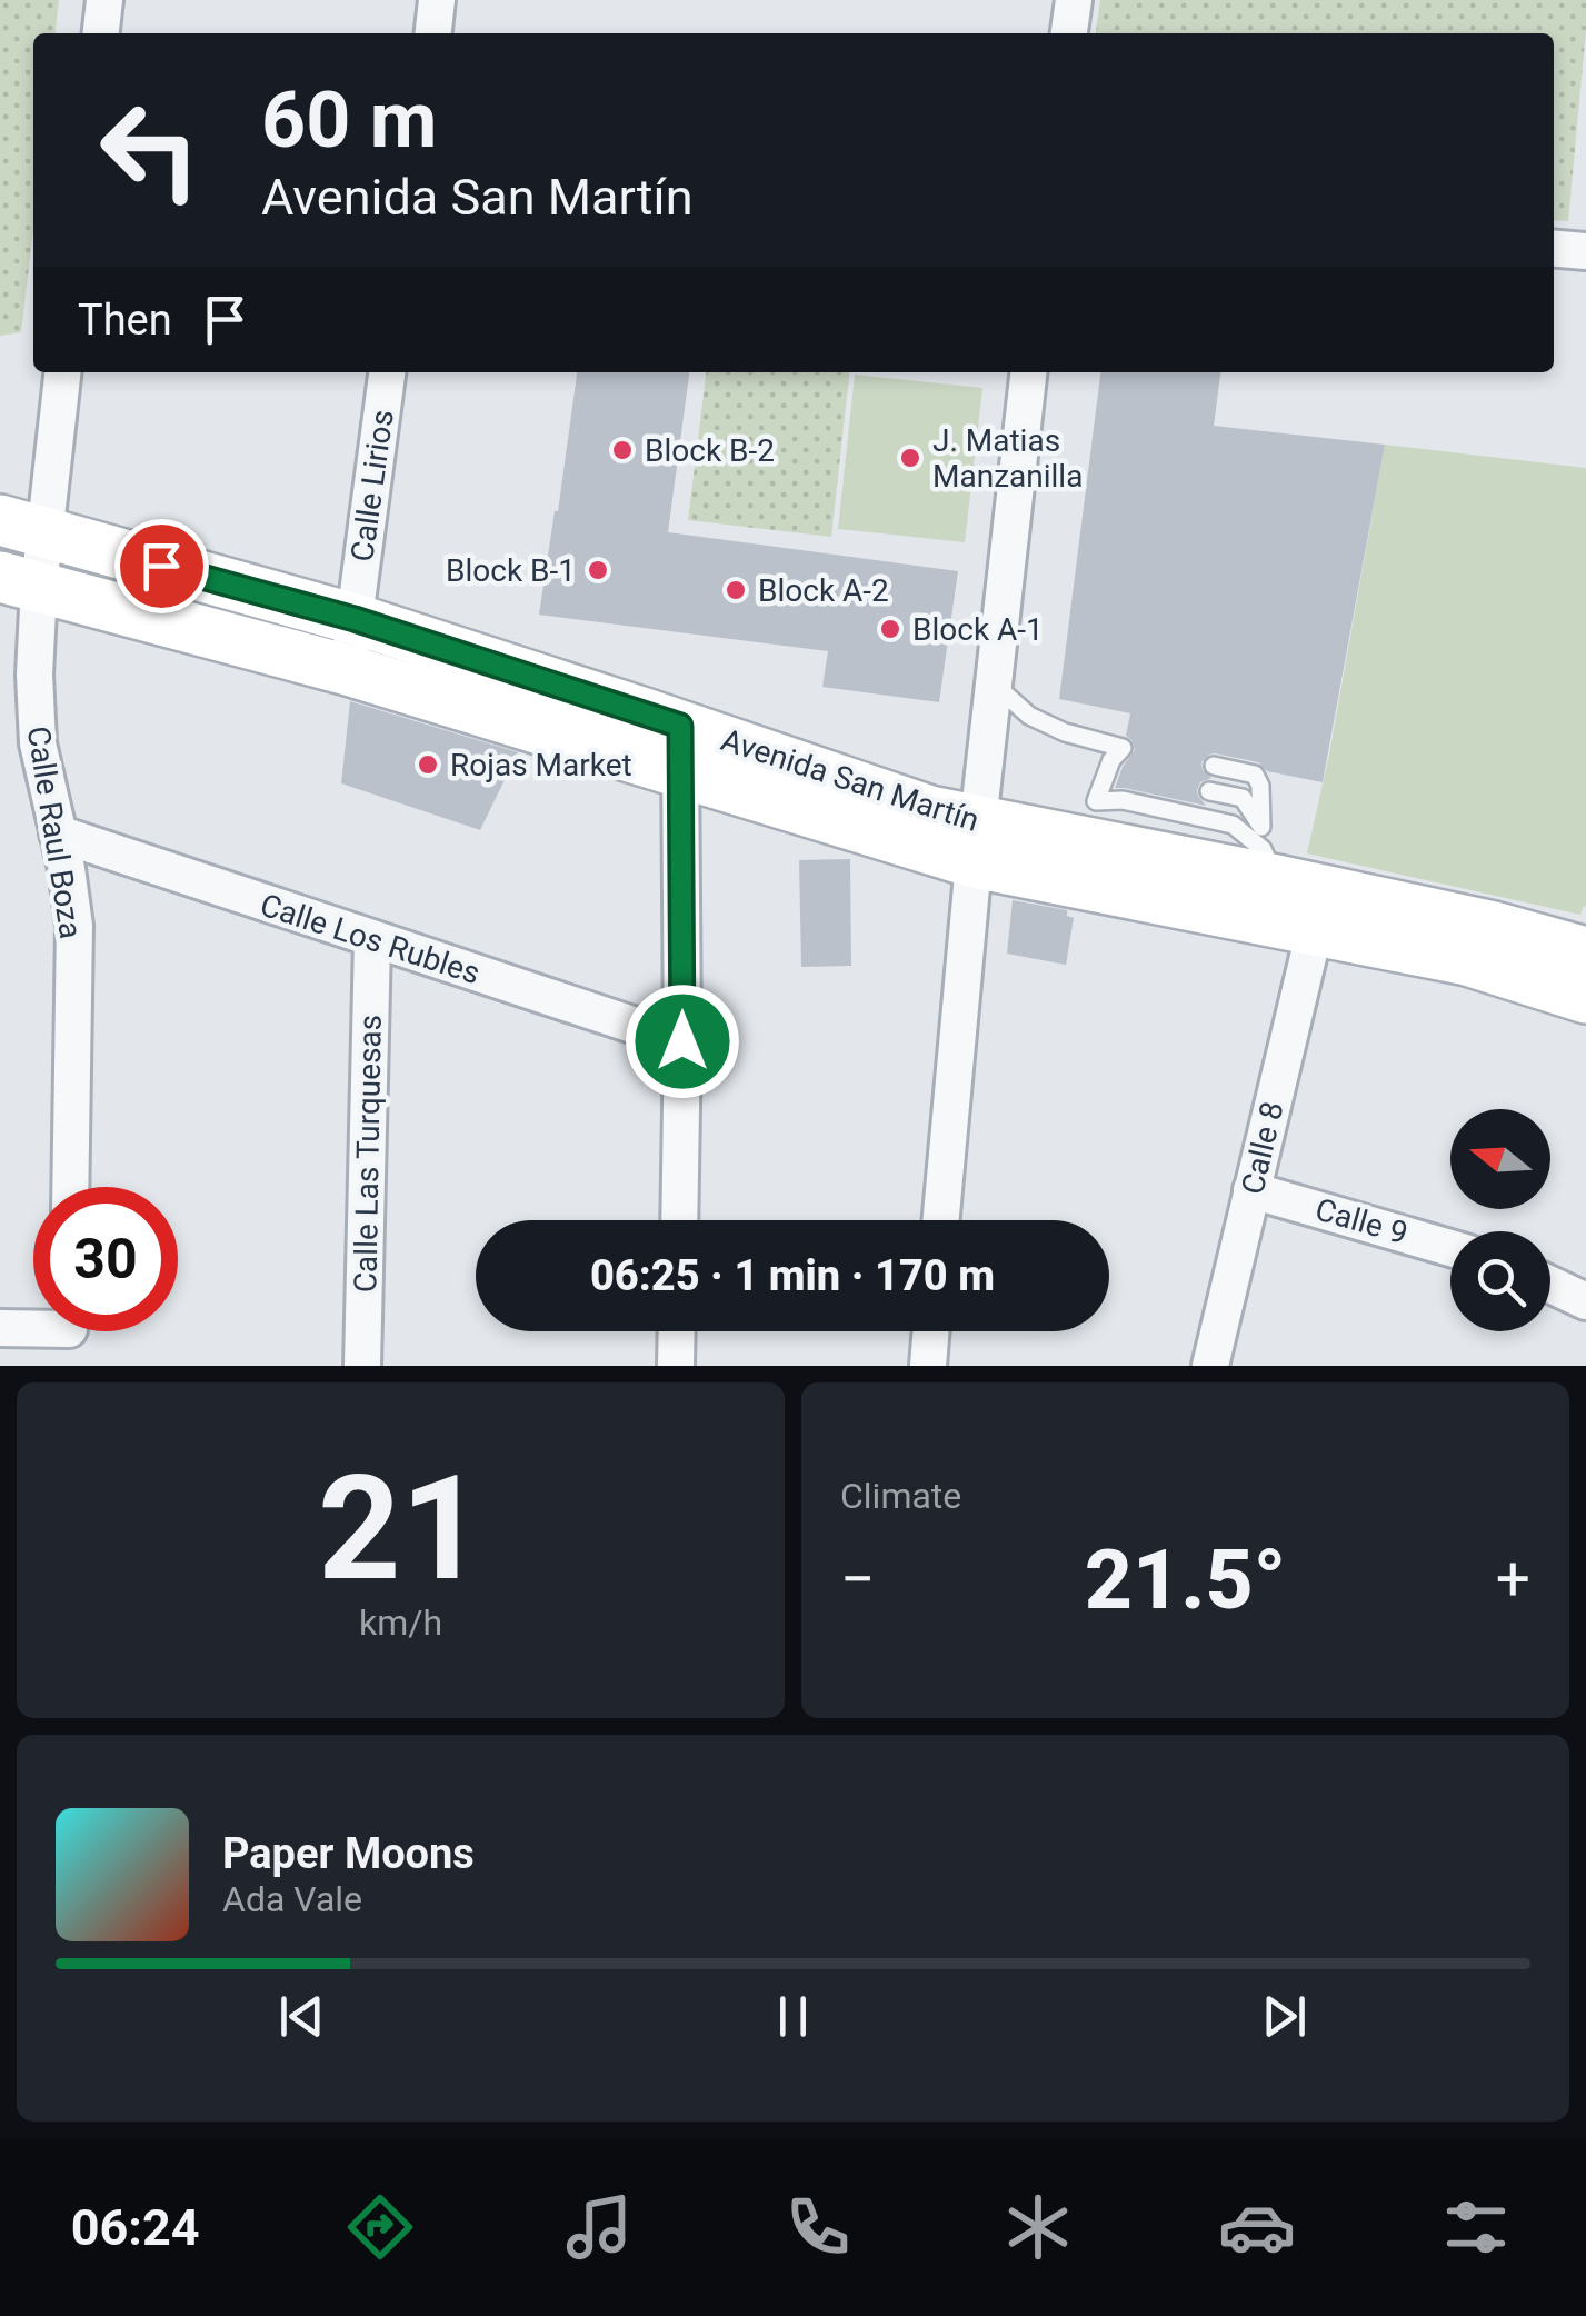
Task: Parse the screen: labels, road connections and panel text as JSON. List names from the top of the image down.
{
  "streets": {
    "main road": ["Avenida San Martín"],
    "street": [
      "Calle Lirios",
      "Calle Raul Boza",
      "Calle Los Rubles",
      "Calle 8",
      "Calle Las Turquesas",
      "Calle 9"
    ]
  },
  "crossings": [
    ["Calle Lirios", "Avenida San Martín"],
    ["Avenida San Martín", "Calle Raul Boza"],
    ["Avenida San Martín", "Calle 8"],
    ["Calle Raul Boza", "Calle Los Rubles"],
    ["Calle Los Rubles", "Calle Las Turquesas"],
    ["Calle 8", "Calle 9"]
  ],
  "places": [
    "Block B-2",
    "J. Matias Manzanilla",
    "Block B-1",
    "Block A-2",
    "Block A-1",
    "Rojas Market"
  ],
  "north": "left",
  "page": {
    "turn": ["60 m", "Avenida San Martín"],
    "then": "Then",
    "limit": "30",
    "trip": "06:25 · 1 min · 170 m",
    "tile": [
      ["21", "km/h"],
      "Climate"
    ],
    "heat": ["−", "21.5°", "+"],
    "song": ["Paper Moons", "Ada Vale"],
    "tabs": "06:24"
  }
}
